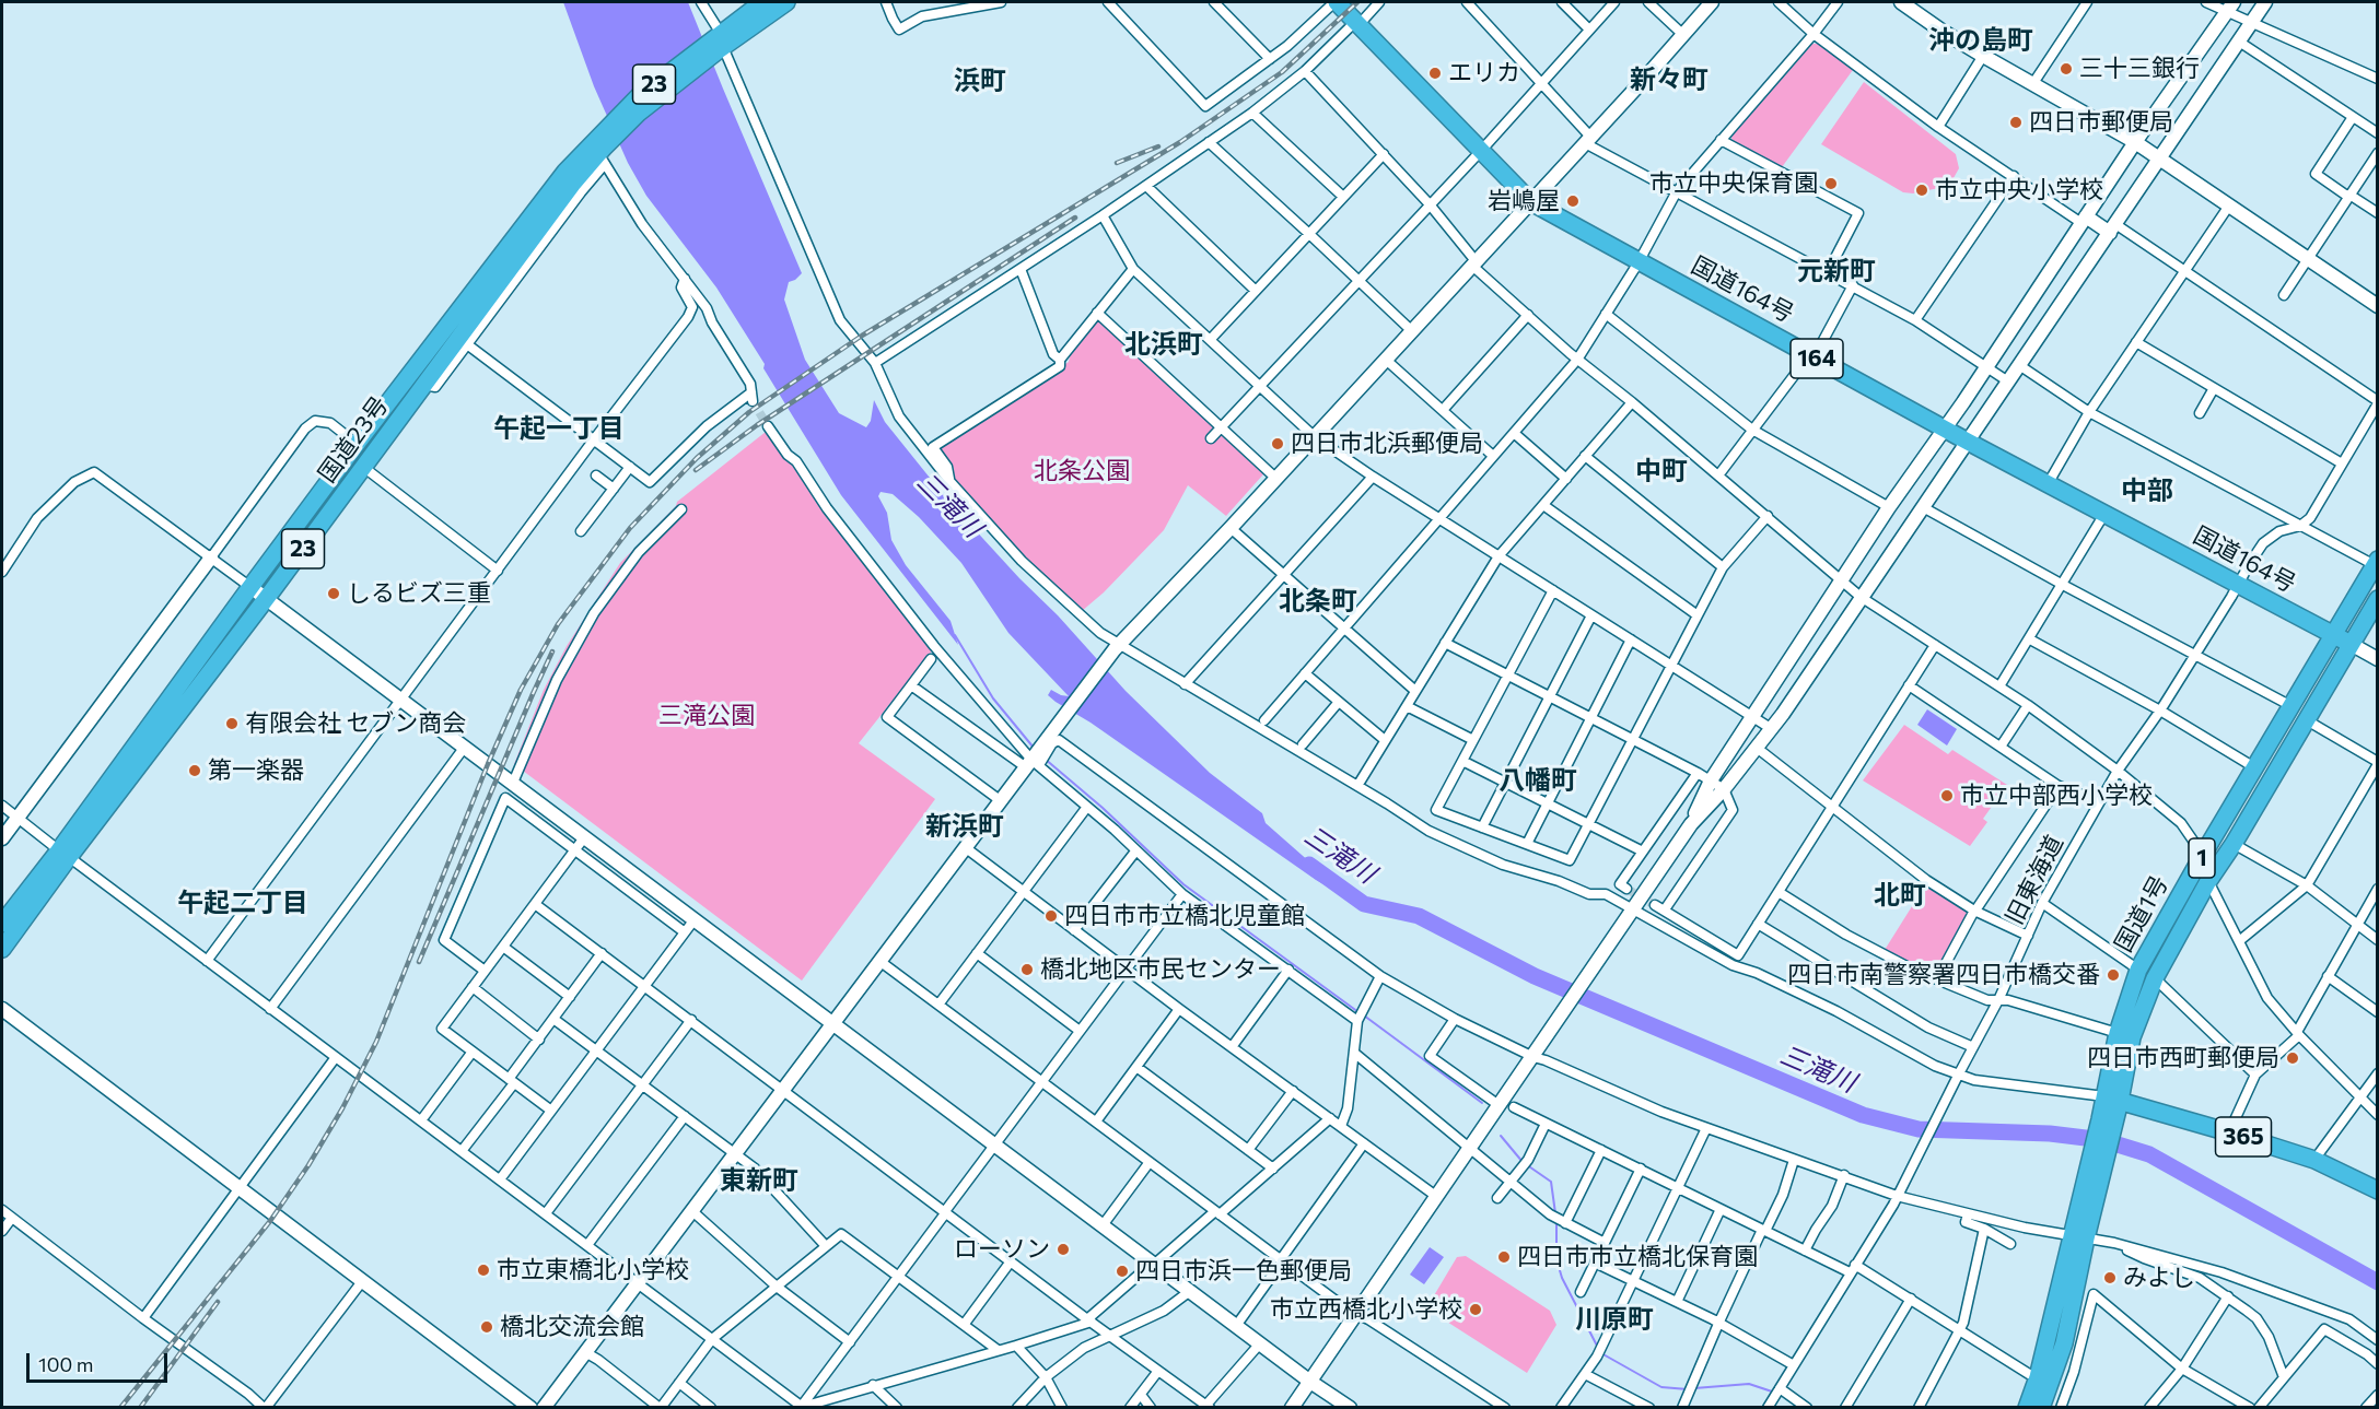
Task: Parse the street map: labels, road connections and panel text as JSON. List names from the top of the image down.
{
  "streets": {
    "highway": [
      "23",
      "国道164号",
      "164",
      "国道23号",
      "1",
      "国道1号",
      "365"
    ],
    "street": ["旧東海道"]
  },
  "crossings": [
    ["国道164号", "旧東海道"],
    ["国道164号", "国道1号"],
    ["国道1号", "365"]
  ],
  "districts": [
    "沖の島町",
    "新々町",
    "浜町",
    "元新町",
    "北浜町",
    "午起一丁目",
    "中町",
    "中部",
    "北条町",
    "八幡町",
    "新浜町",
    "北町",
    "午起二丁目",
    "東新町",
    "川原町"
  ],
  "water": ["三滝川"],
  "parks": ["北条公園", "三滝公園"],
  "places": [
    "三十三銀行",
    "エリカ",
    "四日市郵便局",
    "市立中央保育園",
    "市立中央小学校",
    "岩嶋屋",
    "四日市北浜郵便局",
    "しるビズ三重",
    "有限会社 セブン商会",
    "第一楽器",
    "市立中部西小学校",
    "四日市市立橋北児童館",
    "橋北地区市民センター",
    "四日市南警察署四日市橋交番",
    "四日市西町郵便局",
    "ローソン",
    "四日市市立橋北保育園",
    "市立東橋北小学校",
    "四日市浜一色郵便局",
    "みよし",
    "市立西橋北小学校",
    "橋北交流会館"
  ],
  "scale_bar": "100 m"
}
